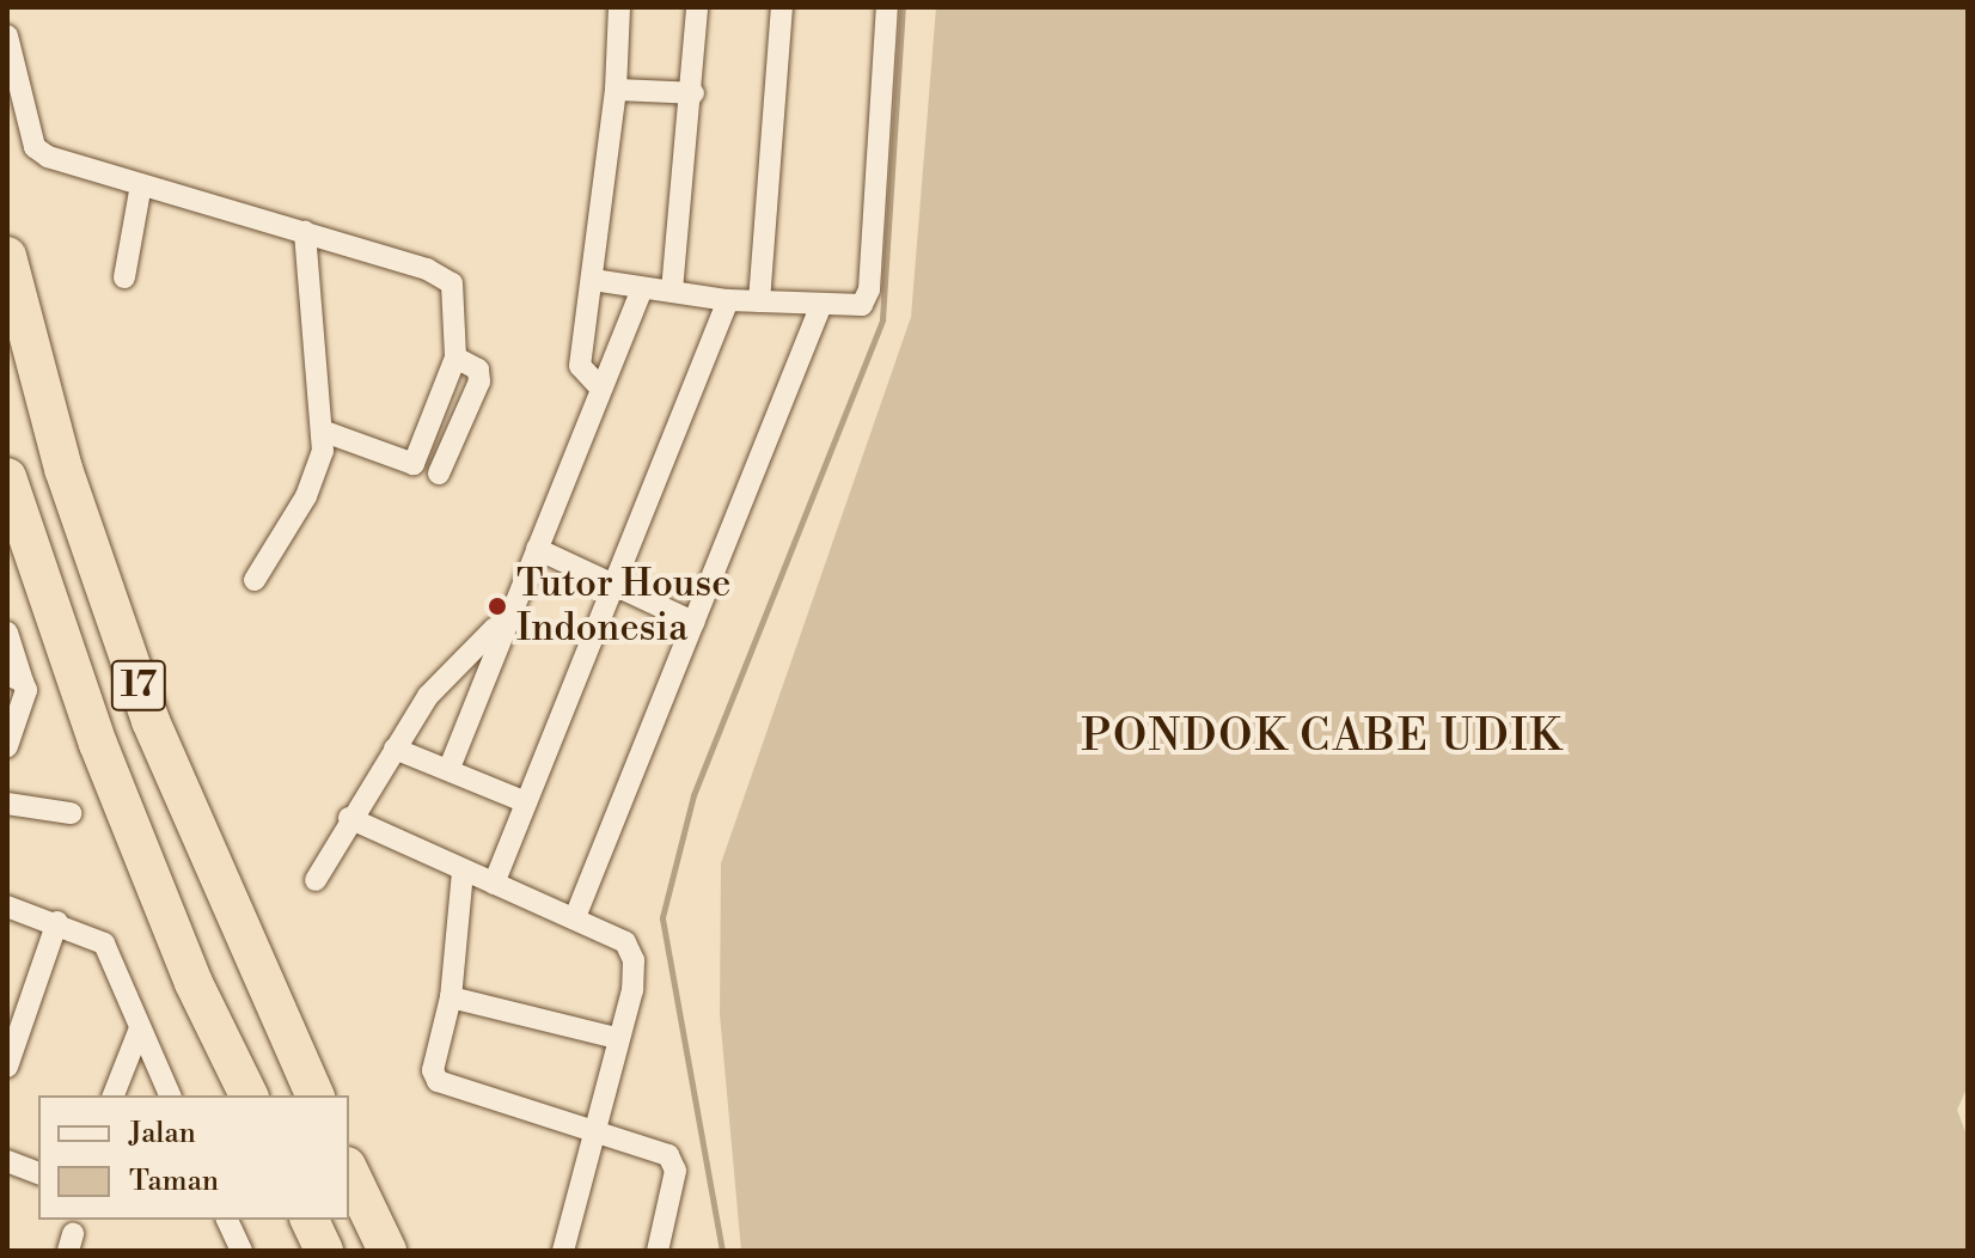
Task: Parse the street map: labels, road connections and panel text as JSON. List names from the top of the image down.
{
  "streets": {
    "highway": ["17"]
  },
  "districts": ["PONDOK CABE UDIK"],
  "places": ["Tutor House Indonesia"],
  "legend": ["Jalan", "Taman"]
}
